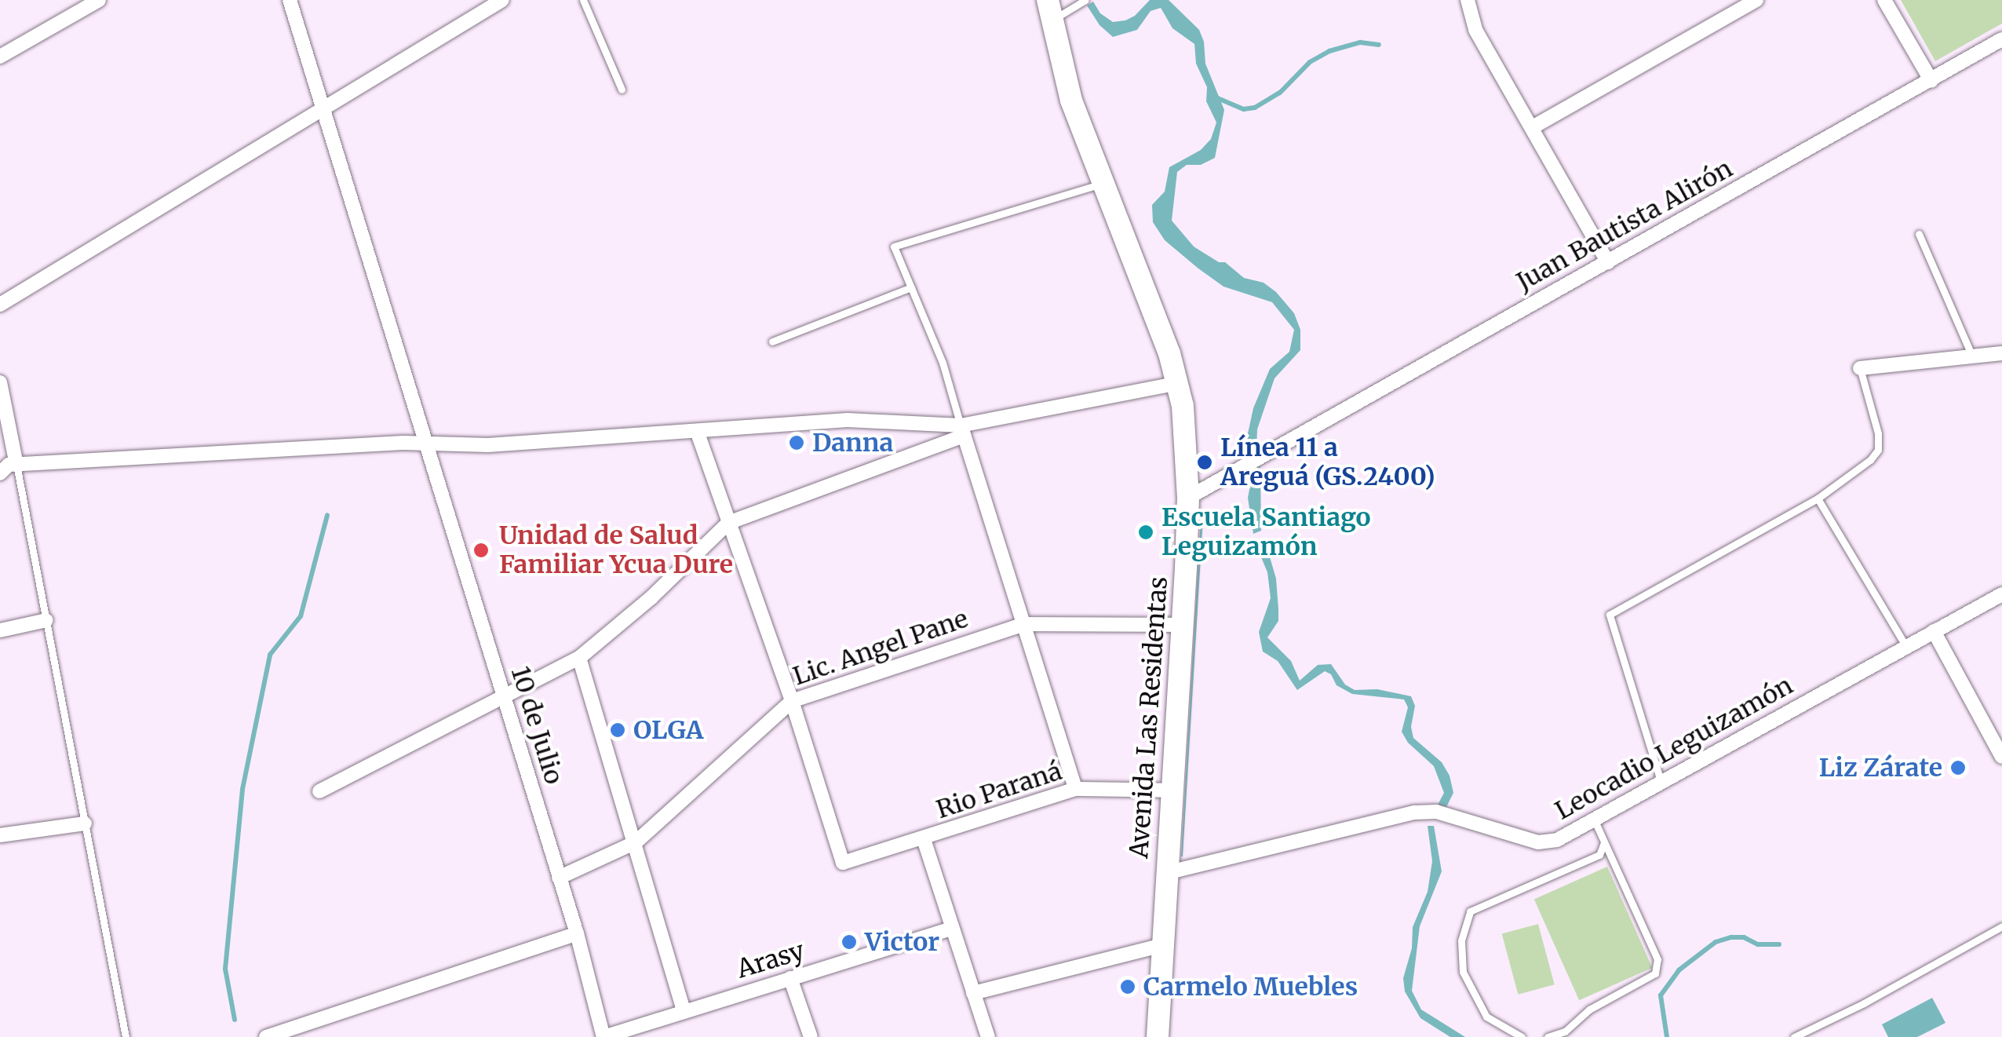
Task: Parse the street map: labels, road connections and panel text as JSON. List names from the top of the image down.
{
  "streets": {
    "main road": ["Avenida Las Residentas"],
    "street": [
      "Juan Bautista Alirón",
      "Lic. Angel Pane",
      "10 de Julio",
      "Leocadio Leguizamón",
      "Rio Paraná",
      "Arasy"
    ]
  },
  "crossings": [
    ["Juan Bautista Alirón", "Avenida Las Residentas"],
    ["Lic. Angel Pane", "Avenida Las Residentas"],
    ["Lic. Angel Pane", "10 de Julio"],
    ["Lic. Angel Pane", "Rio Paraná"],
    ["Avenida Las Residentas", "Leocadio Leguizamón"],
    ["Avenida Las Residentas", "Rio Paraná"],
    ["10 de Julio", "Arasy"]
  ],
  "places": [
    "Danna",
    "Línea 11 a Areguá (GS.2400)",
    "Escuela Santiago Leguizamón",
    "Unidad de Salud Familiar Ycua Dure",
    "OLGA",
    "Liz Zárate",
    "Victor",
    "Carmelo Muebles"
  ]
}
